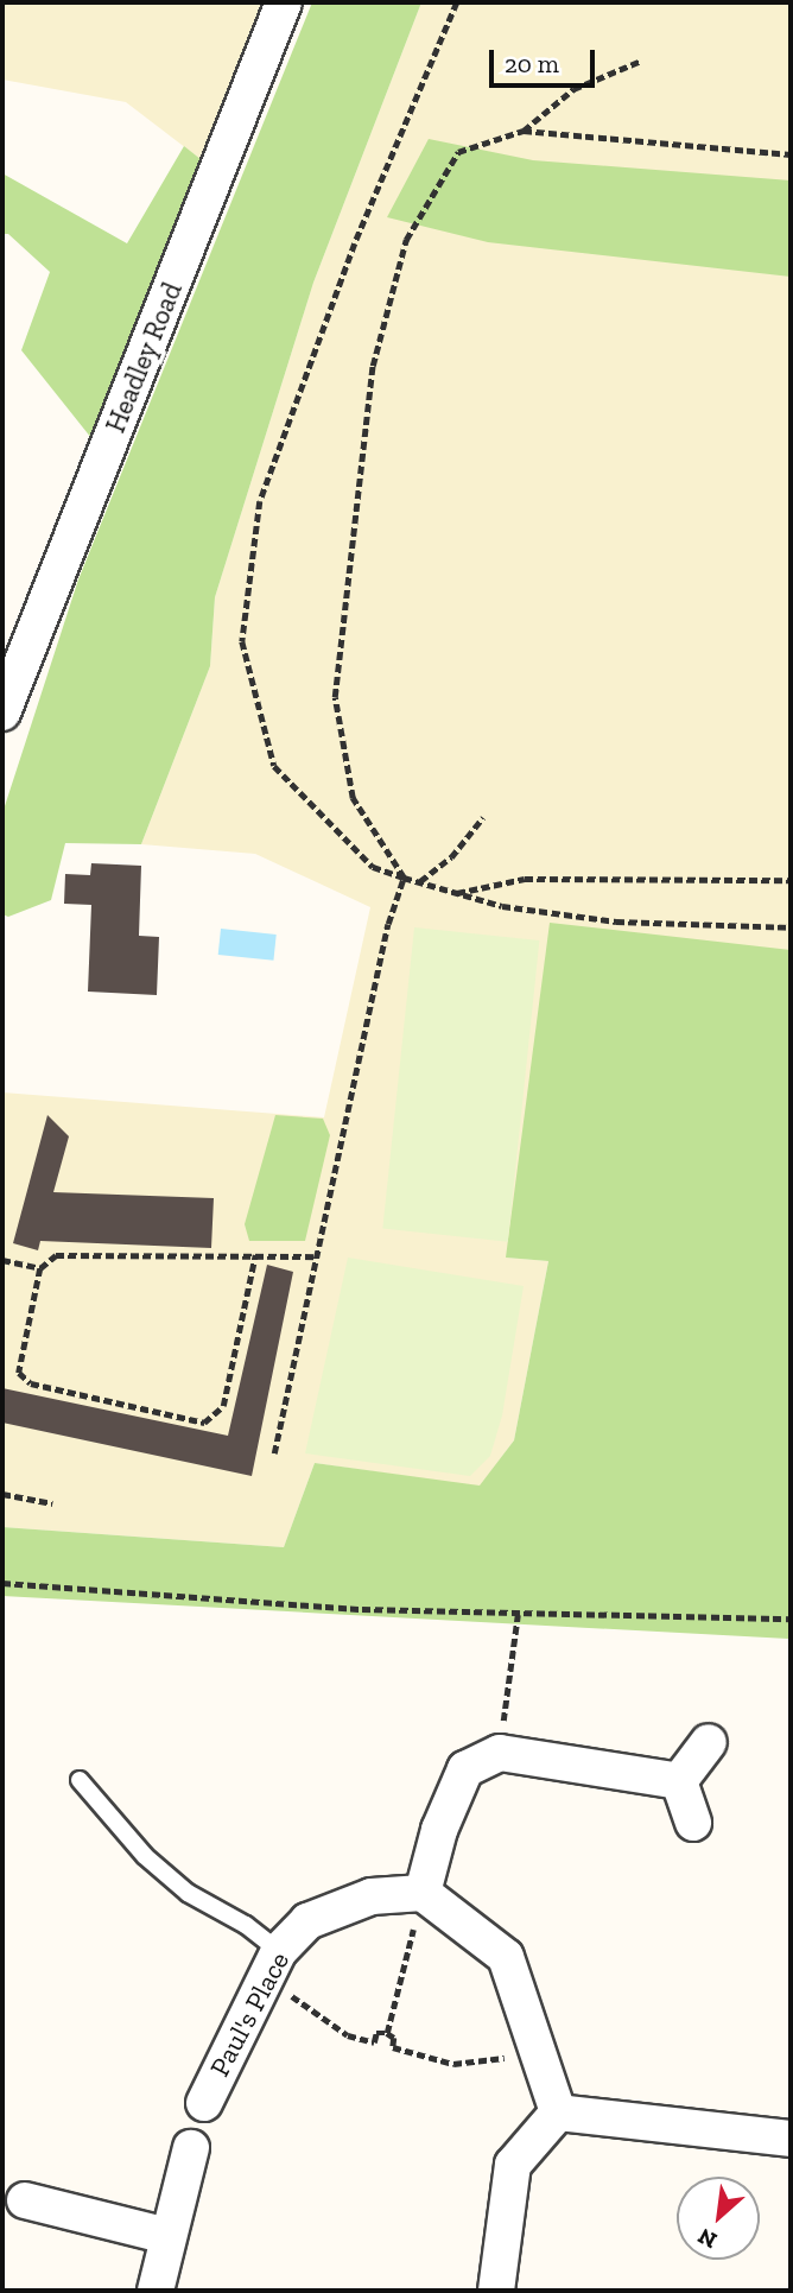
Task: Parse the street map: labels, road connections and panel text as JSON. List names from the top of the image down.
{
  "streets": {
    "street": ["Headley Road", "Paul's Place"]
  },
  "scale_bar": "20 m",
  "north": "bottom left"
}
